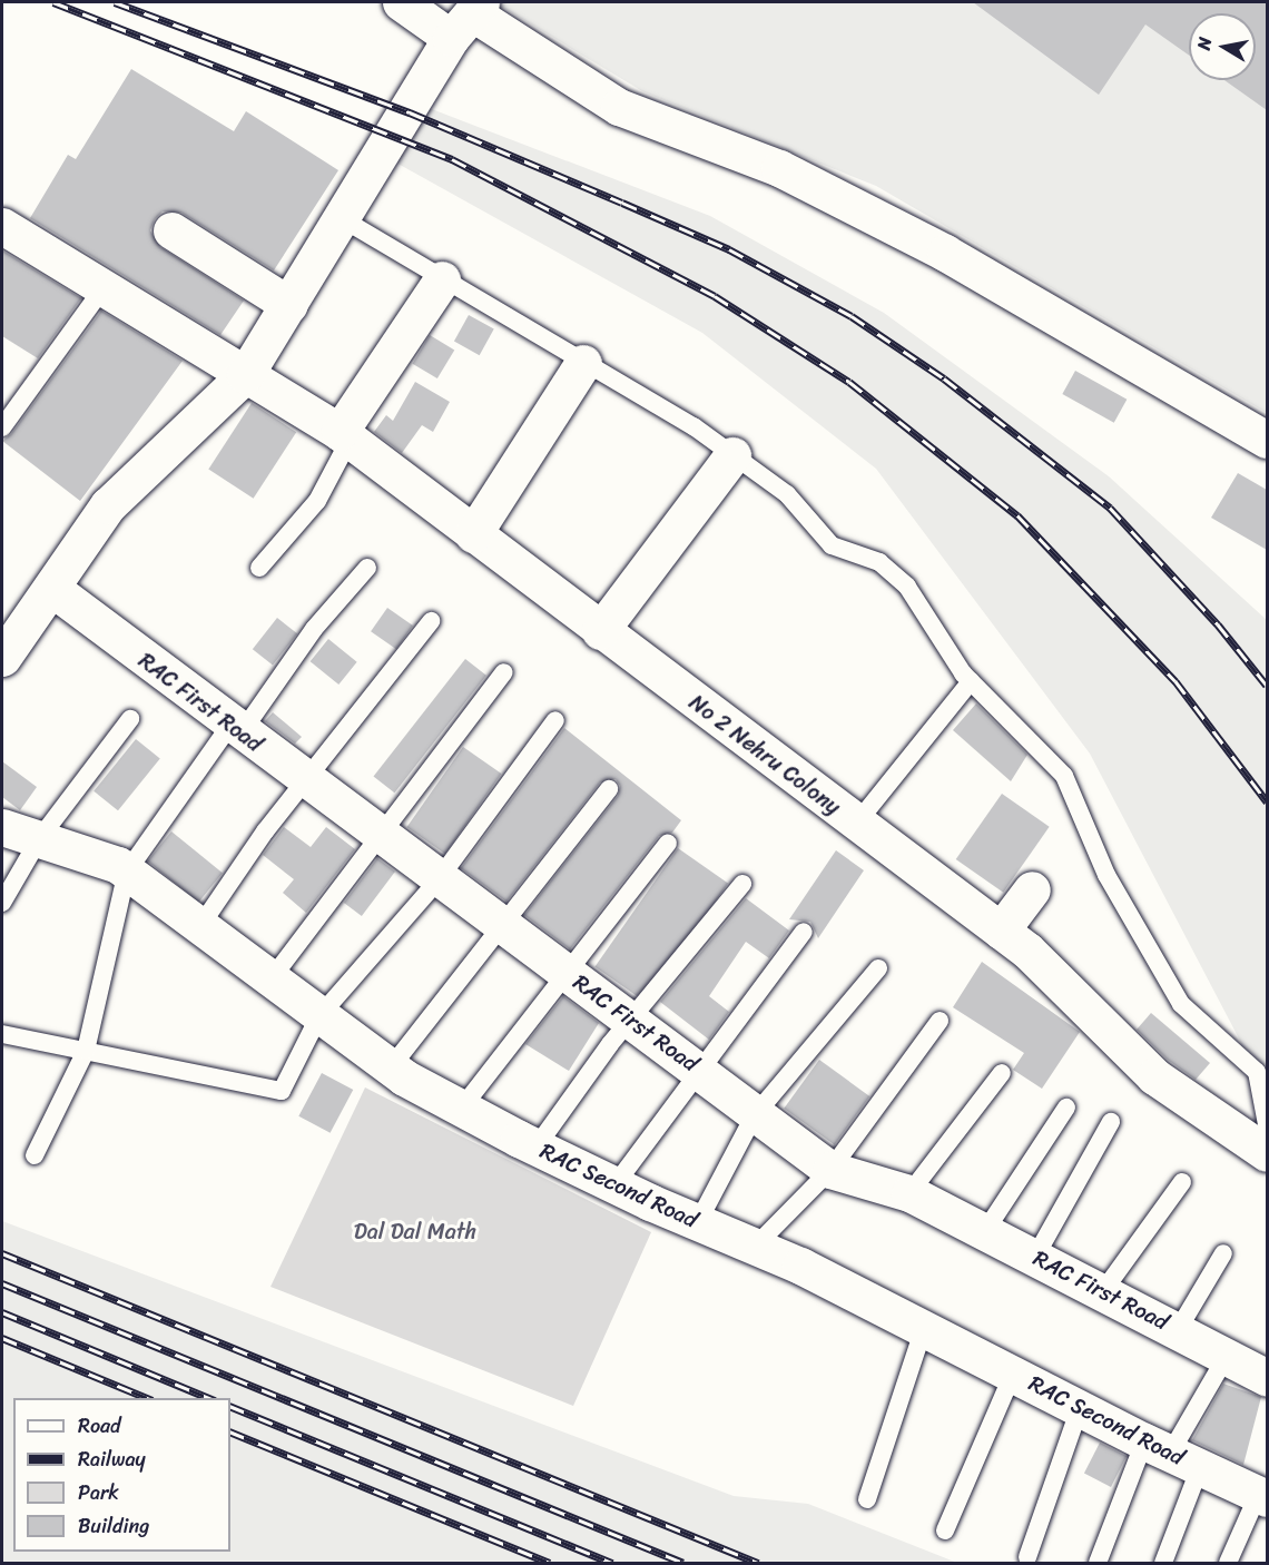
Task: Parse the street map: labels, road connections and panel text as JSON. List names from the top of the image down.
{
  "streets": {
    "street": ["RAC First Road", "No 2 Nehru Colony", "RAC Second Road"]
  },
  "parks": ["Dal Dal Math"],
  "legend": [
    "Road",
    "Railway",
    "Park",
    "Building"
  ],
  "north": "left"
}
